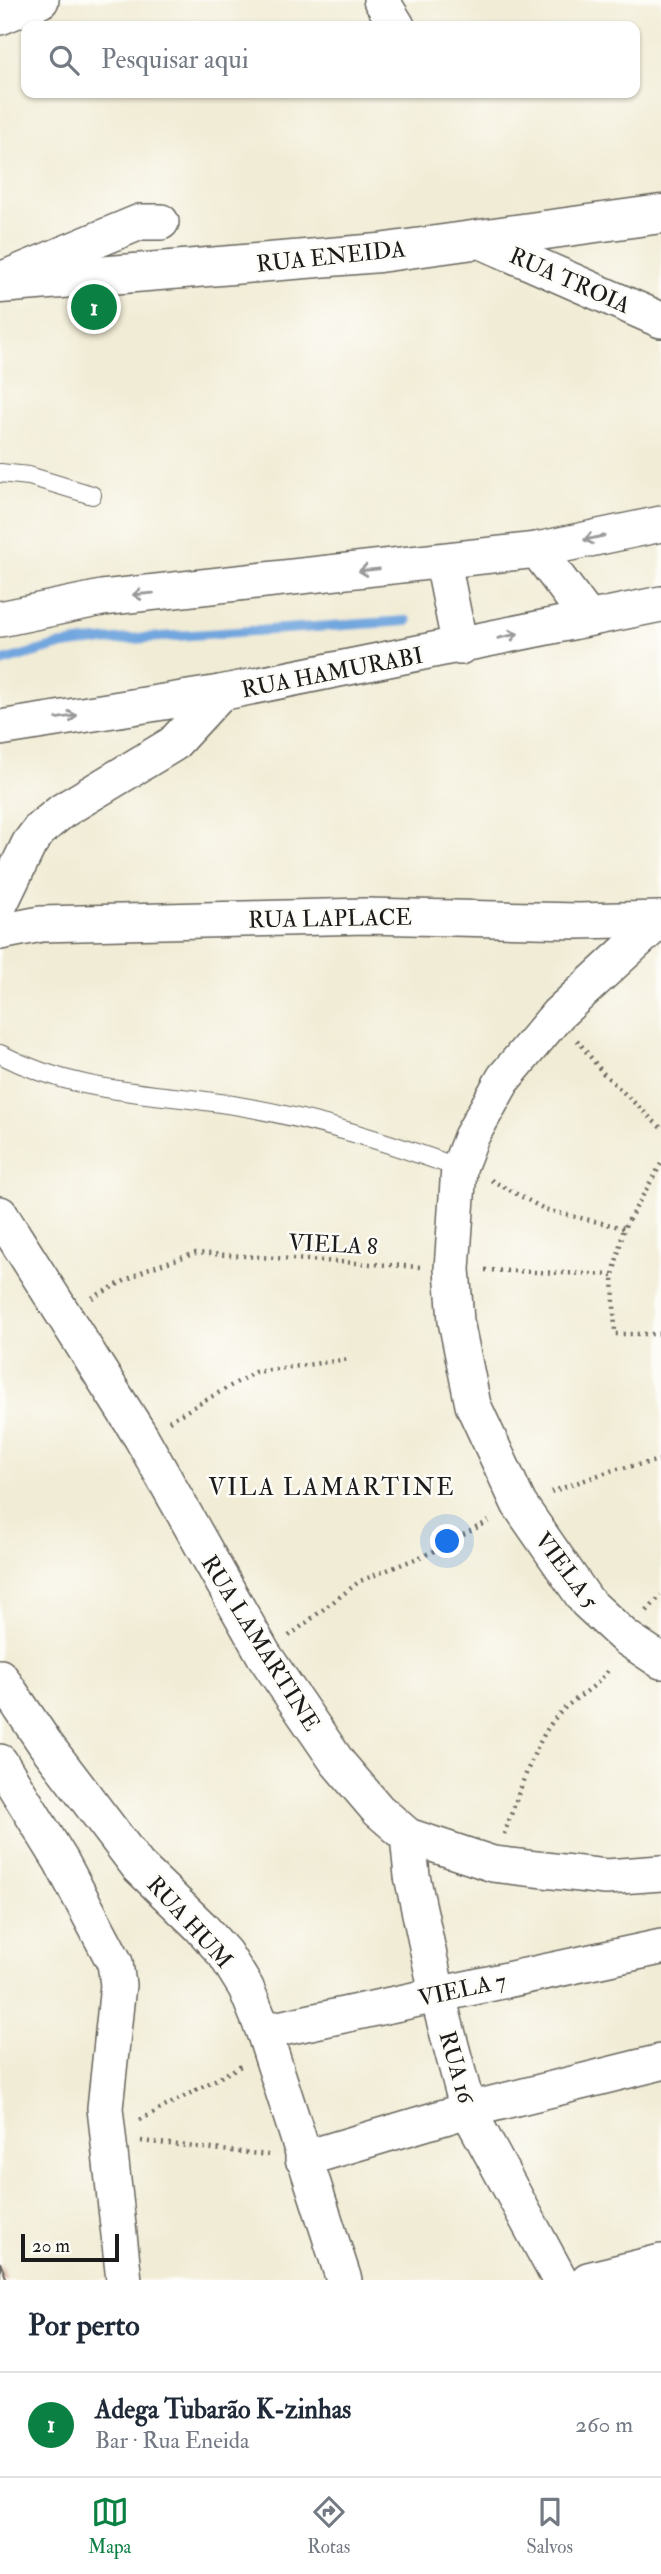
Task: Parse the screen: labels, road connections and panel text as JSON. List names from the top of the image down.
{
  "streets": {
    "street": [
      "RUA ENEIDA",
      "RUA TROIA",
      "RUA HAMURABI",
      "RUA LAPLACE",
      "VIELA 5",
      "RUA LAMARTINE",
      "RUA HUM",
      "VIELA 7",
      "RUA 16"
    ],
    "path": ["VIELA 8"]
  },
  "crossings": [
    ["RUA ENEIDA", "RUA TROIA"],
    ["RUA LAPLACE", "VIELA 8"],
    ["RUA LAPLACE", "VIELA 5"],
    ["VIELA 8", "RUA LAMARTINE"],
    ["RUA LAMARTINE", "RUA 16"],
    ["RUA HUM", "VIELA 7"],
    ["VIELA 7", "RUA 16"]
  ],
  "districts": ["VILA LAMARTINE"],
  "scale_bar": "20 m",
  "page": {
    "search": "Pesquisar aqui",
    "pins": "1",
    "scale": "20 m",
    "heading": "Por perto",
    "list": [
      {
        "mark": "1",
        "name": "Adega Tubarão K-zinhas",
        "note": "Bar · Rua Eneida",
        "value": "260 m"
      }
    ],
    "nav": ["Mapa", "Rotas", "Salvos"]
  }
}
